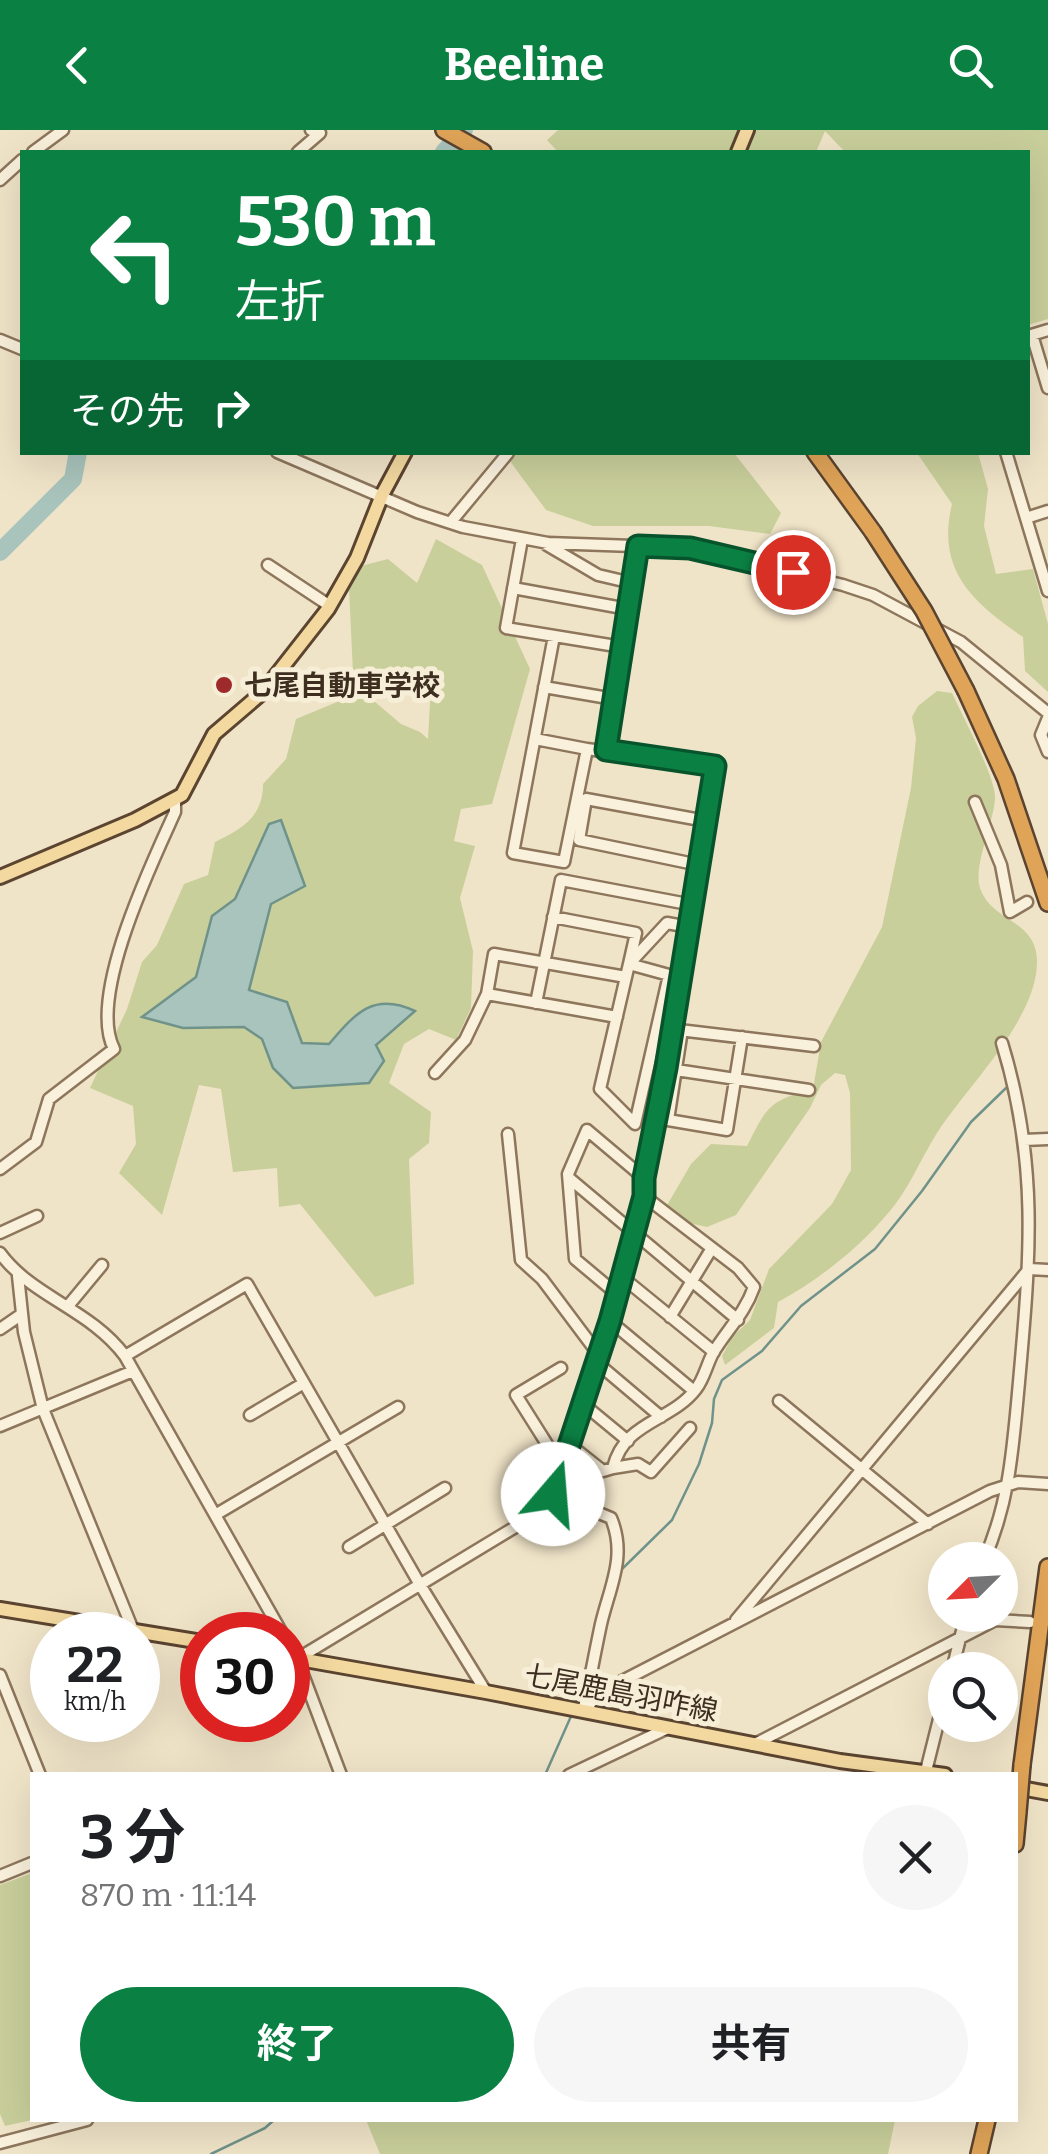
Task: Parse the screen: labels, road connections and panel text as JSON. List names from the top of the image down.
{
  "streets": {
    "main road": ["七尾鹿島羽咋線"]
  },
  "places": ["七尾自動車学校"],
  "north": "bottom left",
  "page": {
    "header": "Beeline",
    "turn": ["530 m", "左折"],
    "then": "その先",
    "speed": "22 km/h",
    "limit": "30",
    "heading": ["3 分", "870 m · 11:14"],
    "buttons": ["終了", "共有"]
  }
}
